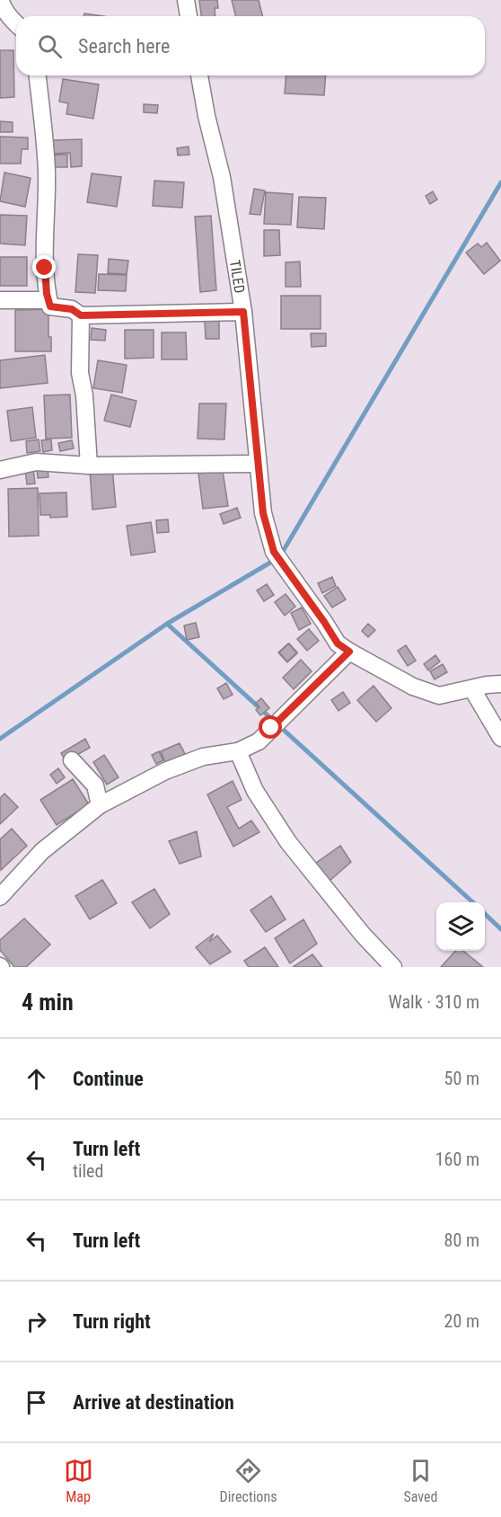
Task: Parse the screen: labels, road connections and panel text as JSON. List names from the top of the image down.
{
  "streets": {
    "street": ["TILED"]
  },
  "page": {
    "search": "Search here",
    "heading": ["4 min", "Walk · 310 m"],
    "list": [
      ["Continue", "50 m"],
      ["Turn left", "tiled", "160 m"],
      ["Turn left", "80 m"],
      ["Turn right", "20 m"],
      "Arrive at destination"
    ],
    "nav": ["Map", "Directions", "Saved"]
  }
}
